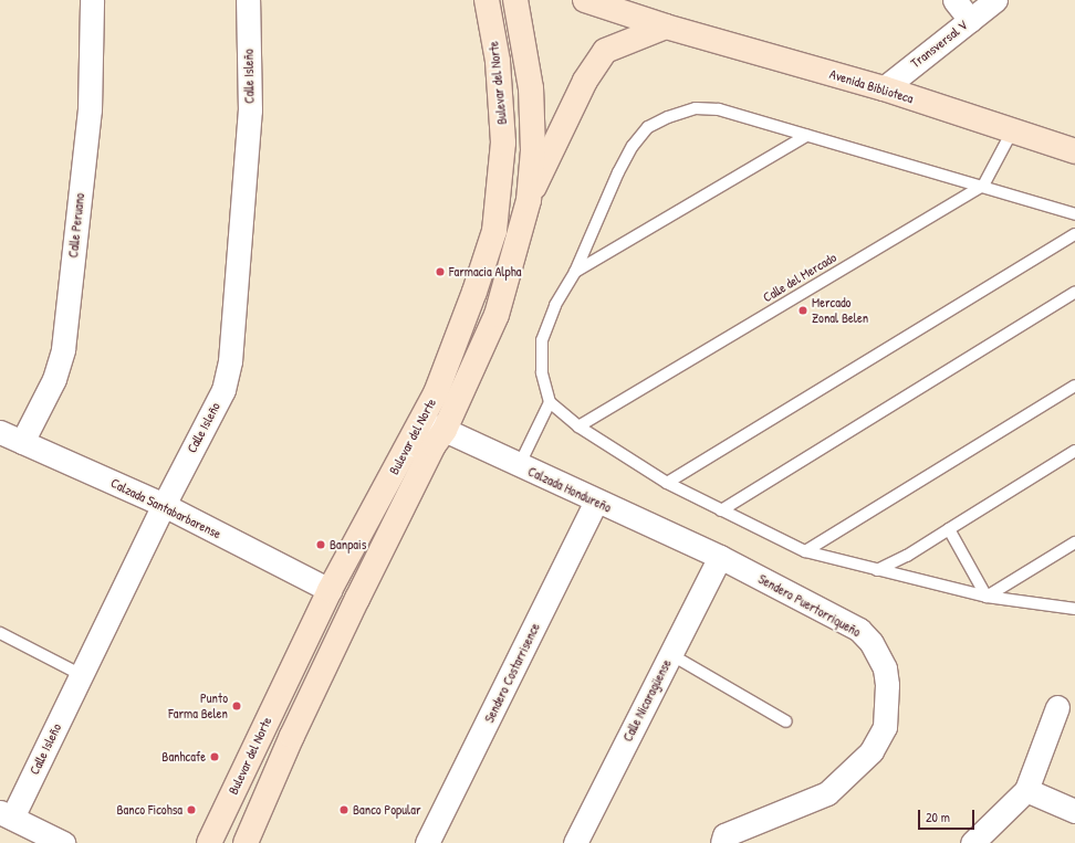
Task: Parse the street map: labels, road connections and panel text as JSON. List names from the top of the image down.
{
  "streets": {
    "main road": ["Bulevar del Norte", "Avenida Biblioteca"],
    "street": [
      "Transversal V",
      "Calle Isleño",
      "Calle Peruano",
      "Calzada Hondureño",
      "Calzada Santabarbarense",
      "Sendero Puertorriqueño",
      "Sendero Costarrisence",
      "Calle Nicaragüense"
    ],
    "lane": ["Calle del Mercado"]
  },
  "crossings": [
    ["Transversal V", "Avenida Biblioteca"],
    ["Calle Isleño", "Calzada Santabarbarense"],
    ["Bulevar del Norte", "Calzada Hondureño"],
    ["Bulevar del Norte", "Calzada Santabarbarense"],
    ["Calle Peruano", "Calzada Santabarbarense"],
    ["Calzada Hondureño", "Sendero Puertorriqueño"],
    ["Calzada Hondureño", "Sendero Costarrisence"],
    ["Calzada Hondureño", "Calle Nicaragüense"],
    ["Sendero Puertorriqueño", "Calle Nicaragüense"]
  ],
  "places": [
    "Farmacia Alpha",
    "Mercado Zonal Belen",
    "Banpais",
    "Punto Farma Belen",
    "Banhcafe",
    "Banco Ficohsa",
    "Banco Popular"
  ],
  "scale_bar": "20 m"
}
